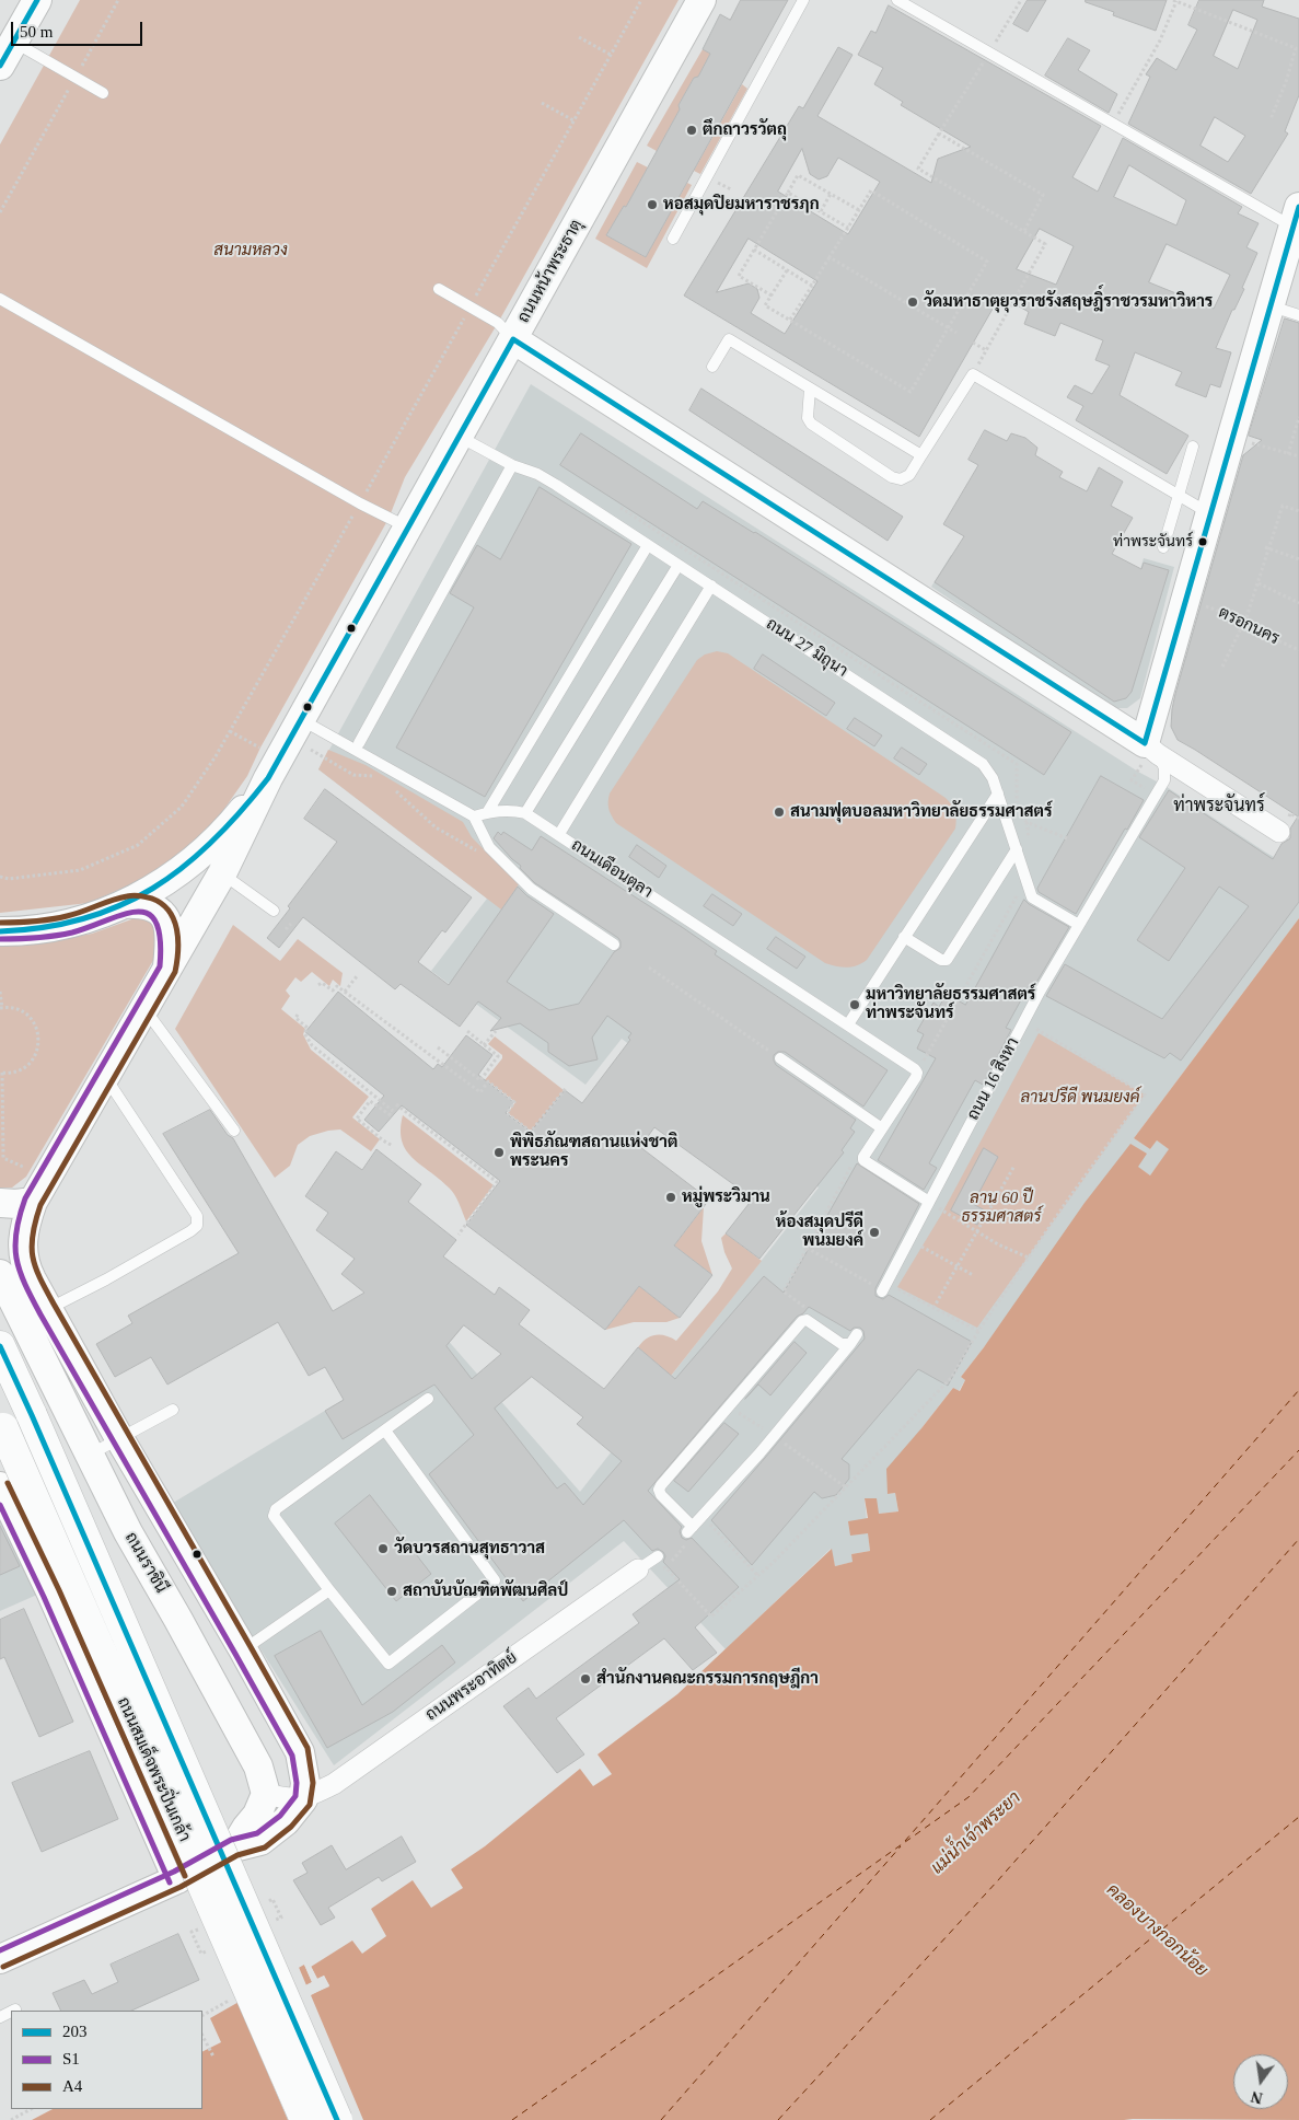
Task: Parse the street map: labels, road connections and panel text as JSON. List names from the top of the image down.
{
  "streets": {
    "main road": ["ถนนสมเด็จพระปิ่นเกล้า"],
    "street": ["ถนนหน้าพระธาตุ", "ถนนราชินี", "ถนนพระอาทิตย์"],
    "lane": ["ถนน 27 มิถุนา", "ถนนเดือนตุลา", "ถนน 16 สิงหา"],
    "path": ["ตรอกนคร"]
  },
  "crossings": [
    ["ถนนหน้าพระธาตุ", "ถนน 27 มิถุนา"],
    ["ถนน 27 มิถุนา", "ถนน 16 สิงหา"]
  ],
  "districts": ["ท่าพระจันทร์"],
  "water": ["แม่น้ำเจ้าพระยา", "คลองบางกอกน้อย"],
  "parks": ["สนามหลวง", "ลานปรีดี พนมยงค์", "ลาน 60 ปี ธรรมศาสตร์"],
  "places": [
    "ตึกถาวรวัตถุ",
    "หอสมุดปิยมหาราชรฦก",
    "วัดมหาธาตุยุวราชรังสฤษฎิ์ราชวรมหาวิหาร",
    "ท่าพระจันทร์",
    "สนามฟุตบอลมหาวิทยาลัยธรรมศาสตร์",
    "มหาวิทยาลัยธรรมศาสตร์ ท่าพระจันทร์",
    "พิพิธภัณฑสถานแห่งชาติ พระนคร",
    "หมู่พระวิมาน",
    "ห้องสมุดปรีดี พนมยงค์",
    "วัดบวรสถานสุทธาวาส",
    "สถาบันบัณฑิตพัฒนศิลป์",
    "สำนักงานคณะกรรมการกฤษฎีกา"
  ],
  "lines": ["transit line 203", "transit line A4", "transit line S1"],
  "legend": ["203", "S1", "A4"],
  "scale_bar": "50 m",
  "north": "bottom"
}
